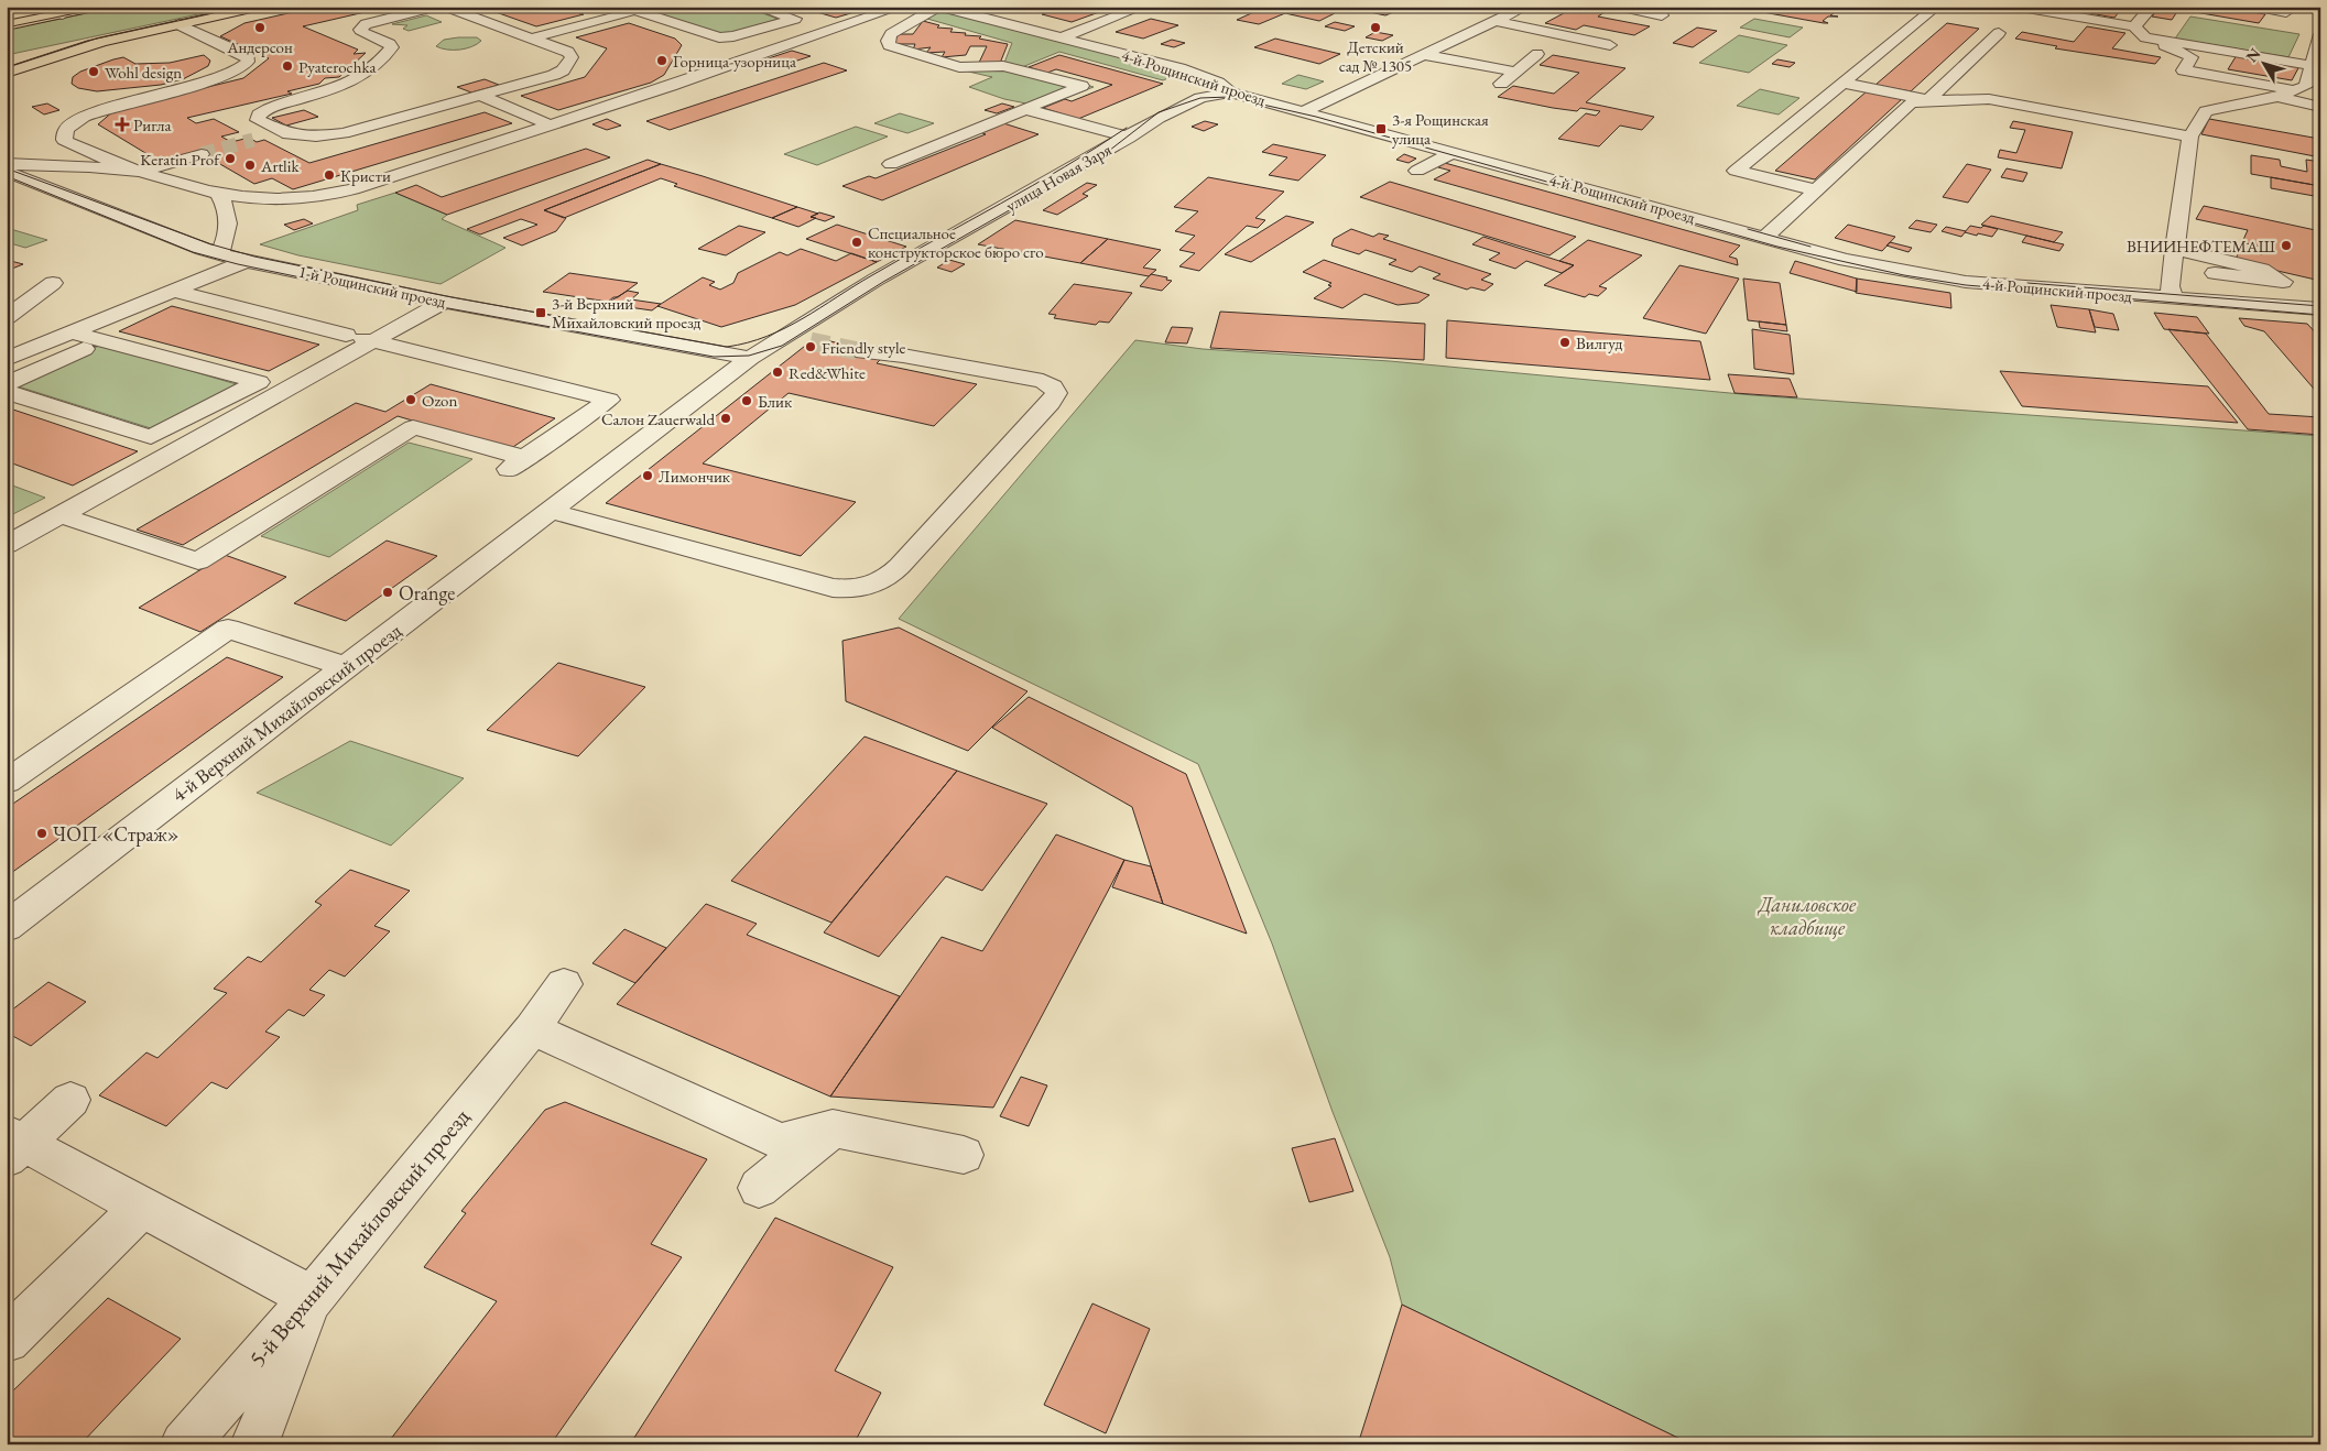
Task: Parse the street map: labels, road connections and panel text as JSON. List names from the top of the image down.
{
  "streets": {
    "street": [
      "4-й Рощинский проезд",
      "улица Новая Заря",
      "1-й Рощинский проезд",
      "4-й Верхний Михайловский проезд",
      "5-й Верхний Михайловский проезд"
    ]
  },
  "crossings": [
    ["4-й Рощинский проезд", "улица Новая Заря"],
    ["улица Новая Заря", "1-й Рощинский проезд"],
    ["улица Новая Заря", "4-й Верхний Михайловский проезд"],
    ["1-й Рощинский проезд", "4-й Верхний Михайловский проезд"]
  ],
  "parks": ["Даниловское кладбище"],
  "places": {
    "other": [
      "Андерсон",
      "Детский сад № 1305",
      "Горница-узорница",
      "Pyaterochka",
      "Wohl design",
      "Keratin Prof",
      "Artlik",
      "Кристи",
      "Специальное конструкторское бюро сго",
      "ВНИИНЕФТЕМАШ",
      "Вилгуд",
      "Friendly style",
      "Red&White",
      "Ozon",
      "Блик",
      "Салон Zauerwald",
      "Лимончик",
      "Orange",
      "ЧОП «Страж»"
    ],
    "health": ["Ригла"],
    "transit": ["3-я Рощинская улица", "3-й Верхний Михайловский проезд"]
  },
  "north": "top left"
}
